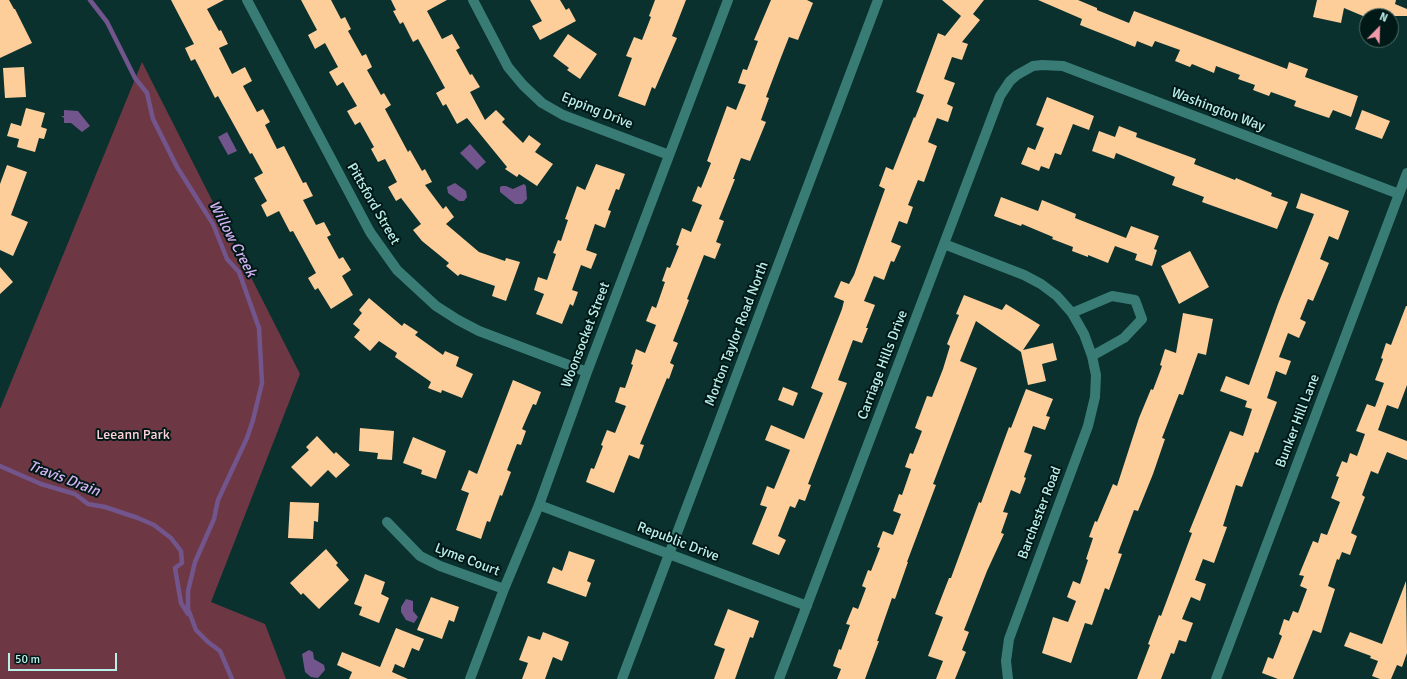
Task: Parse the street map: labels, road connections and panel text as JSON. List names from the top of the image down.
{
  "streets": {
    "street": [
      "Washington Way",
      "Epping Drive",
      "Pittsford Street",
      "Morton Taylor Road North",
      "Woonsocket Street",
      "Carriage Hills Drive",
      "Bunker Hill Lane",
      "Barchester Road",
      "Republic Drive",
      "Lyme Court"
    ]
  },
  "crossings": [
    ["Washington Way", "Carriage Hills Drive"],
    ["Washington Way", "Bunker Hill Lane"],
    ["Epping Drive", "Woonsocket Street"],
    ["Pittsford Street", "Woonsocket Street"],
    ["Morton Taylor Road North", "Republic Drive"],
    ["Woonsocket Street", "Republic Drive"],
    ["Woonsocket Street", "Lyme Court"],
    ["Carriage Hills Drive", "Barchester Road"],
    ["Carriage Hills Drive", "Republic Drive"]
  ],
  "water": ["Willow Creek", "Travis Drain"],
  "parks": ["Leeann Park"],
  "scale_bar": "50 m",
  "north": "top right"
}
